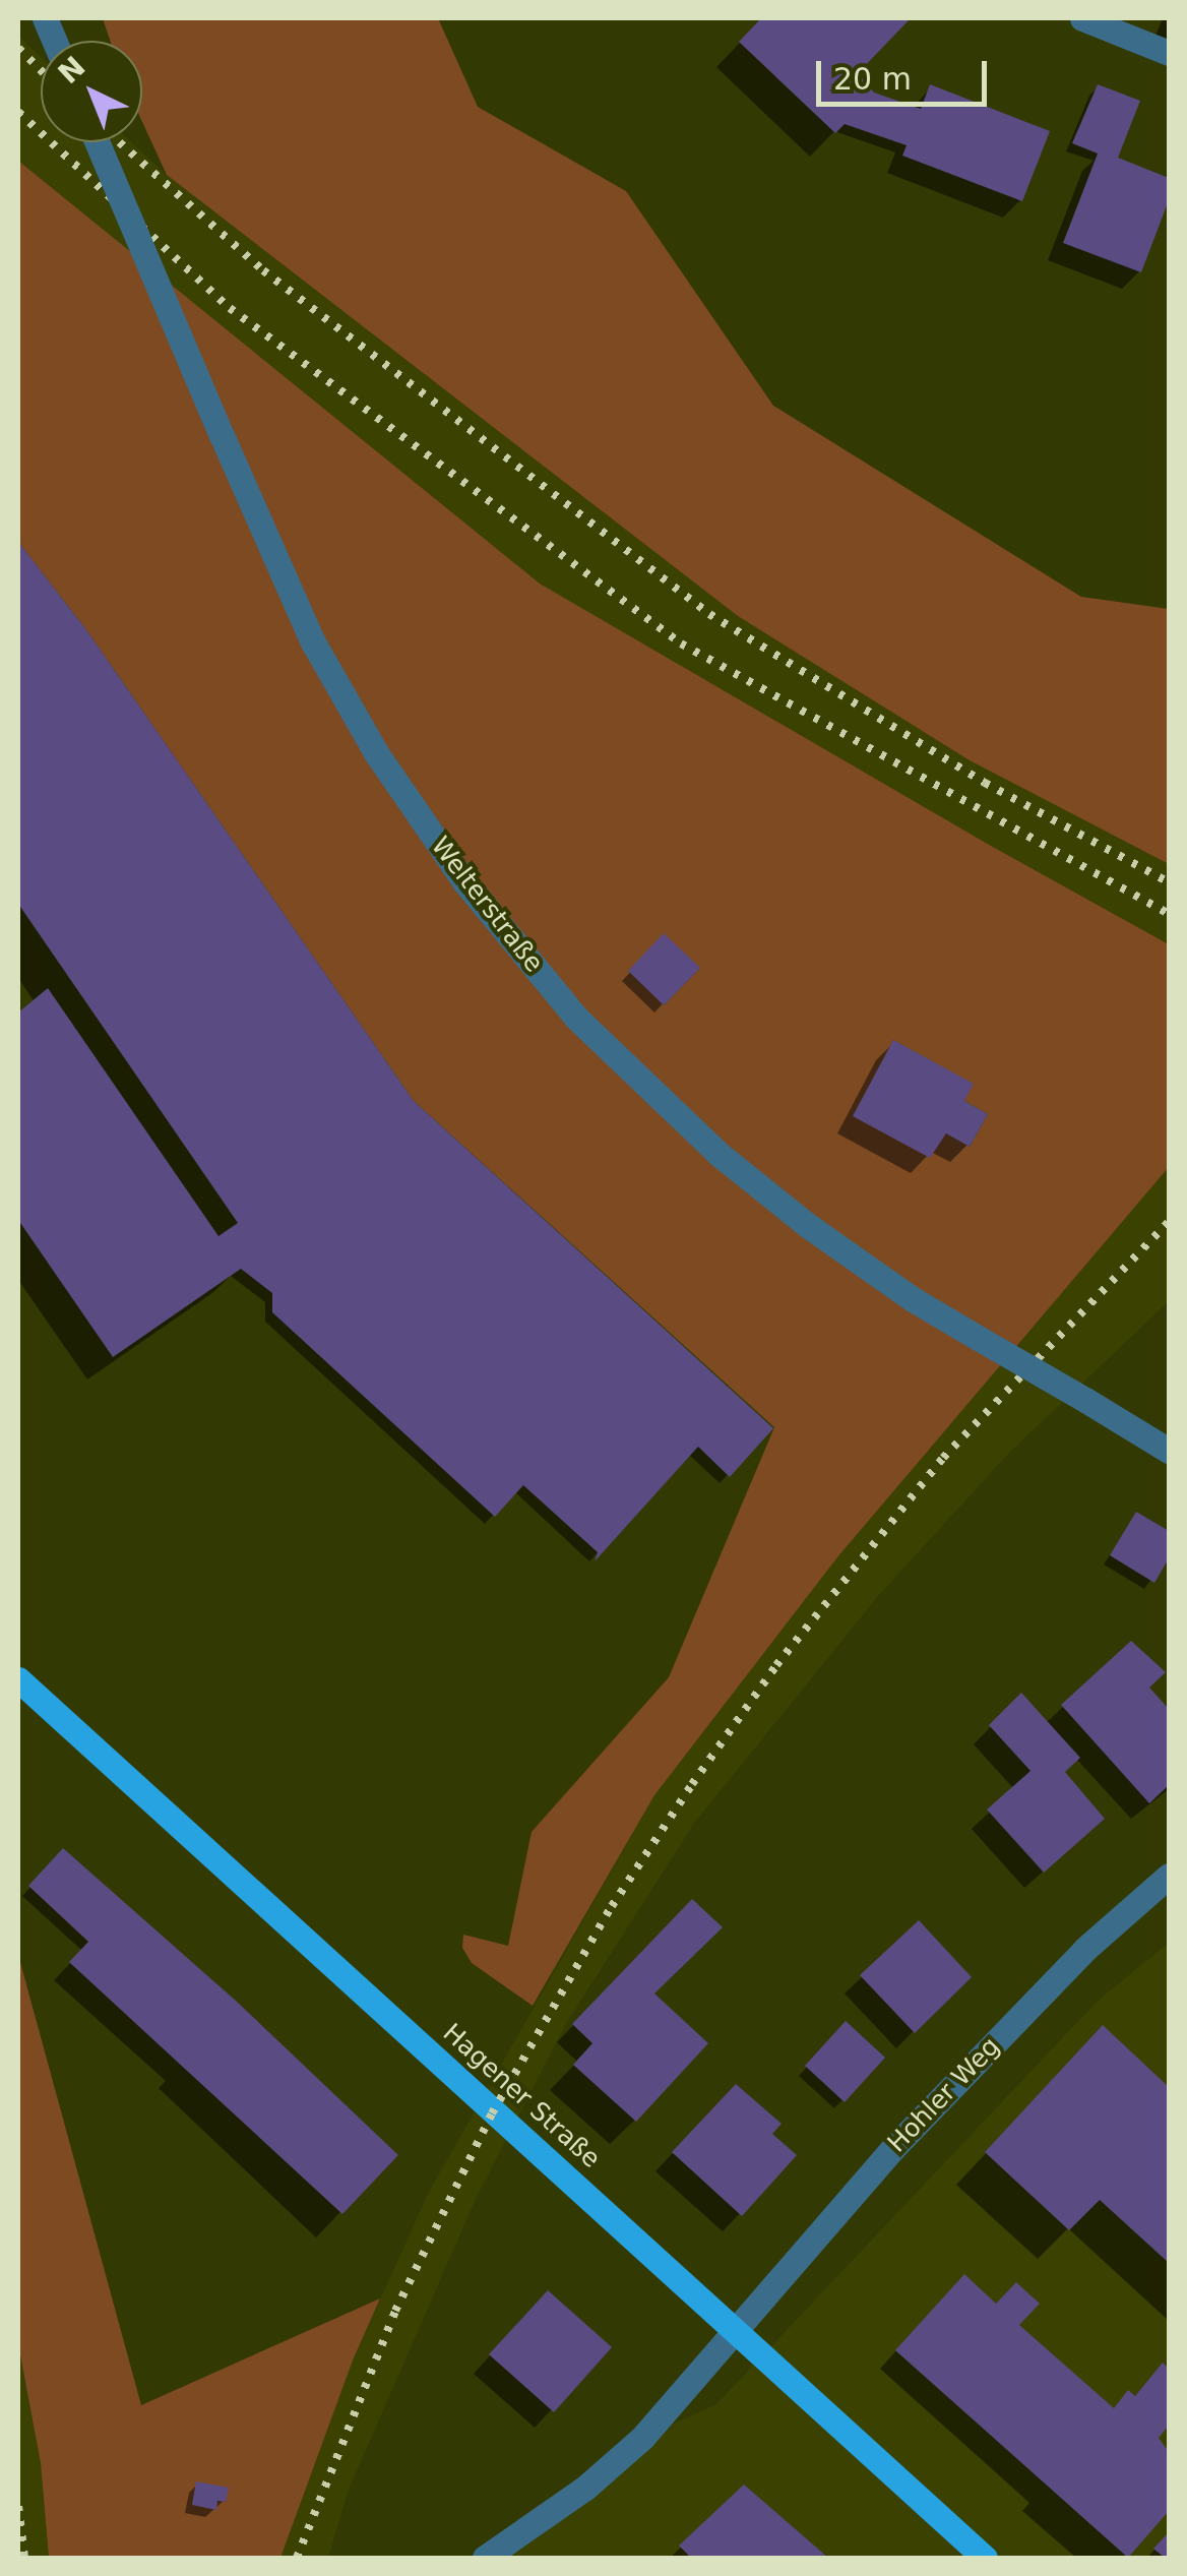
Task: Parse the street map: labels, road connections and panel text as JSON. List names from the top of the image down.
{
  "streets": {
    "main road": ["Hagener Straße"],
    "street": ["Welterstraße", "Hohler Weg"]
  },
  "crossings": [
    ["Hohler Weg", "Hagener Straße"]
  ],
  "scale_bar": "20 m",
  "north": "top left"
}
